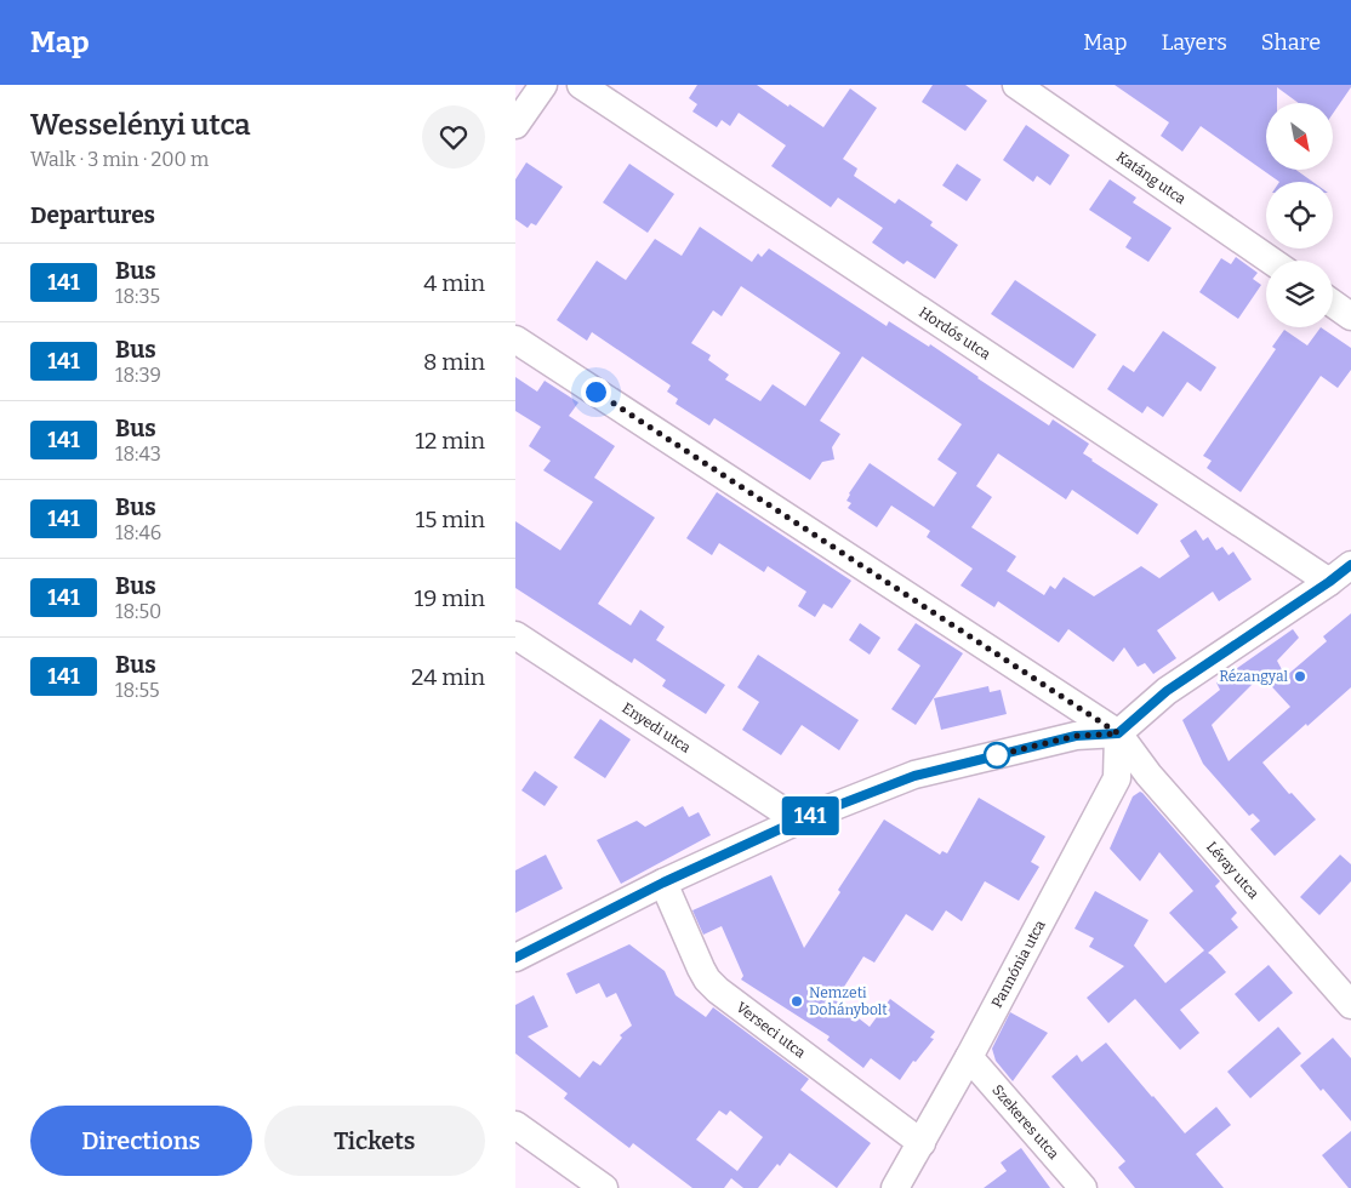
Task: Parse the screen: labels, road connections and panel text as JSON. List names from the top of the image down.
{
  "streets": {
    "street": [
      "Katáng utca",
      "Hordós utca",
      "Enyedi utca",
      "Lévay utca",
      "Pannónia utca",
      "Verseci utca",
      "Szekeres utca"
    ]
  },
  "crossings": [
    ["Lévay utca", "Pannónia utca"],
    ["Pannónia utca", "Verseci utca"],
    ["Pannónia utca", "Szekeres utca"]
  ],
  "places": ["Rézangyal", "Nemzeti Dohánybolt"],
  "lines": ["bus line 141"],
  "north": "bottom right",
  "page": {
    "header": "Map",
    "nav": ["Map", "Layers", "Share"],
    "heading": [
      ["Wesselényi utca", "Walk · 3 min · 200 m"],
      "Departures"
    ],
    "on_map": "141",
    "list": [
      {
        "mark": "141",
        "name": "Bus",
        "note": "18:35",
        "value": "4 min"
      },
      {
        "mark": "141",
        "name": "Bus",
        "note": "18:39",
        "value": "8 min"
      },
      {
        "mark": "141",
        "name": "Bus",
        "note": "18:43",
        "value": "12 min"
      },
      {
        "mark": "141",
        "name": "Bus",
        "note": "18:46",
        "value": "15 min"
      },
      {
        "mark": "141",
        "name": "Bus",
        "note": "18:50",
        "value": "19 min"
      },
      {
        "mark": "141",
        "name": "Bus",
        "note": "18:55",
        "value": "24 min"
      }
    ],
    "buttons": ["Directions", "Tickets"]
  }
}
